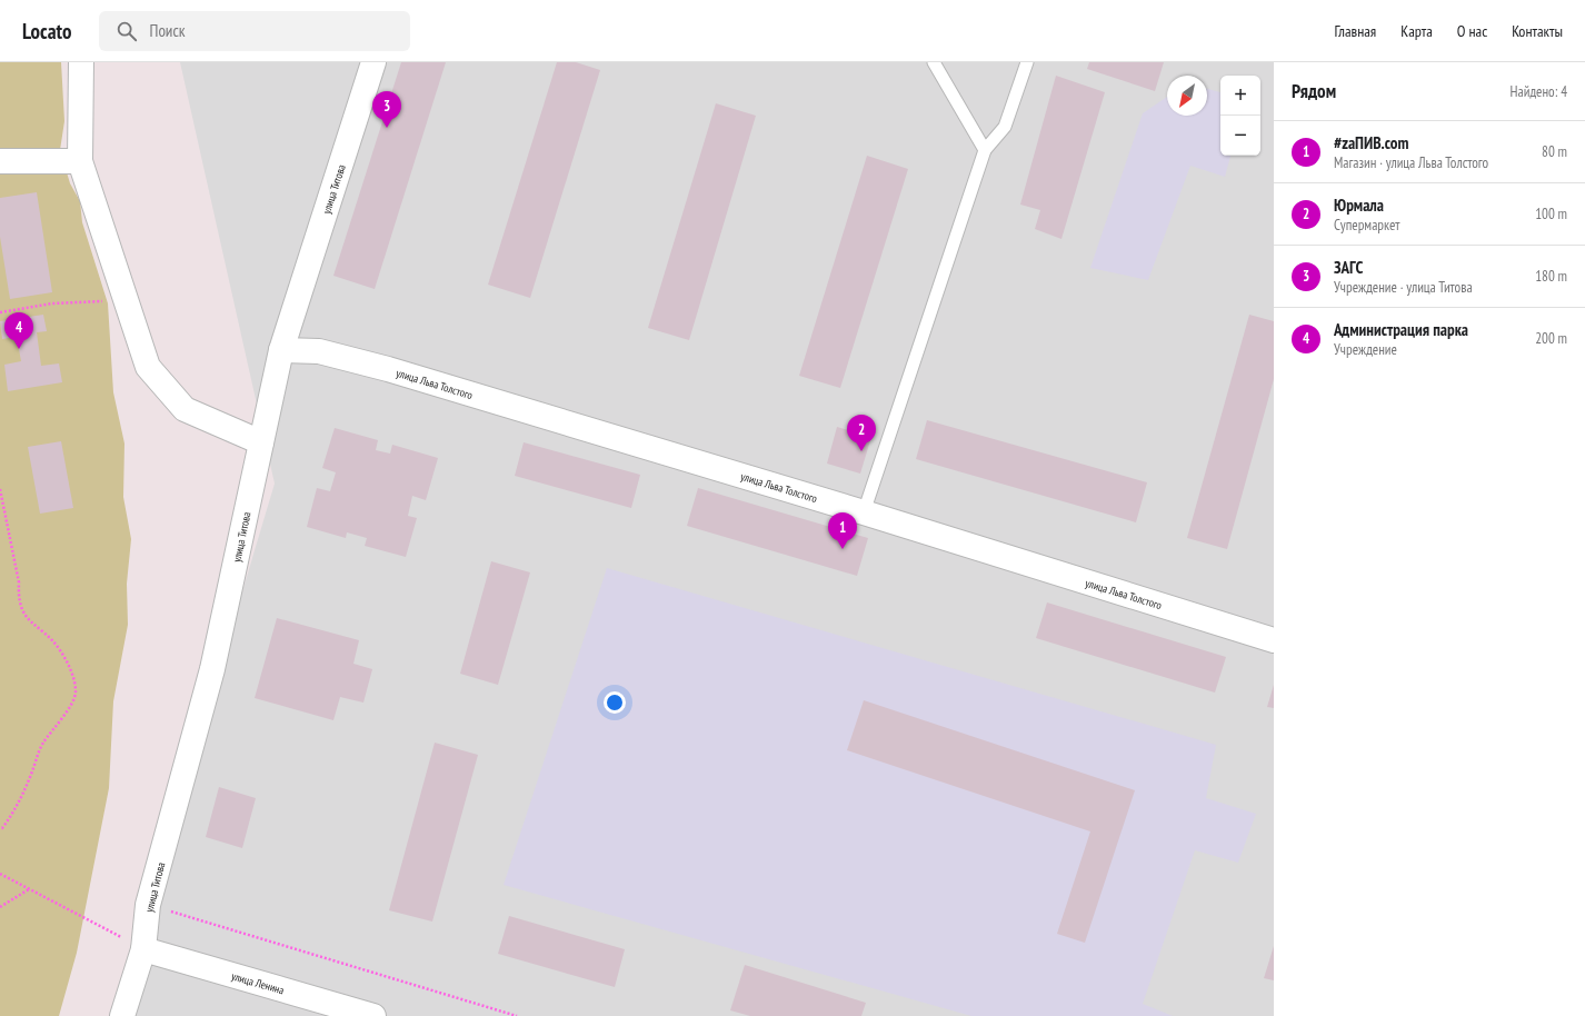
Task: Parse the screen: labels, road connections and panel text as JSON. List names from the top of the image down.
{
  "streets": {
    "street": ["улица Титова", "улица Льва Толстого", "улица Ленина"]
  },
  "crossings": [
    ["улица Титова", "улица Льва Толстого"],
    ["улица Титова", "улица Ленина"]
  ],
  "north": "bottom left",
  "page": {
    "header": "Locato",
    "search": "Поиск",
    "nav": [
      "Главная",
      "Карта",
      "О нас",
      "Контакты"
    ],
    "heading": ["Рядом", "Найдено: 4"],
    "map_buttons": ["+", "−"],
    "pins": [
      "3",
      "4",
      "2",
      "1"
    ],
    "list": [
      {
        "mark": "1",
        "name": "#zaПИВ.com",
        "note": "Магазин · улица Льва Толстого",
        "value": "80 m"
      },
      {
        "mark": "2",
        "name": "Юрмала",
        "note": "Супермаркет",
        "value": "100 m"
      },
      {
        "mark": "3",
        "name": "ЗАГС",
        "note": "Учреждение · улица Титова",
        "value": "180 m"
      },
      {
        "mark": "4",
        "name": "Администрация парка",
        "note": "Учреждение",
        "value": "200 m"
      }
    ]
  }
}
